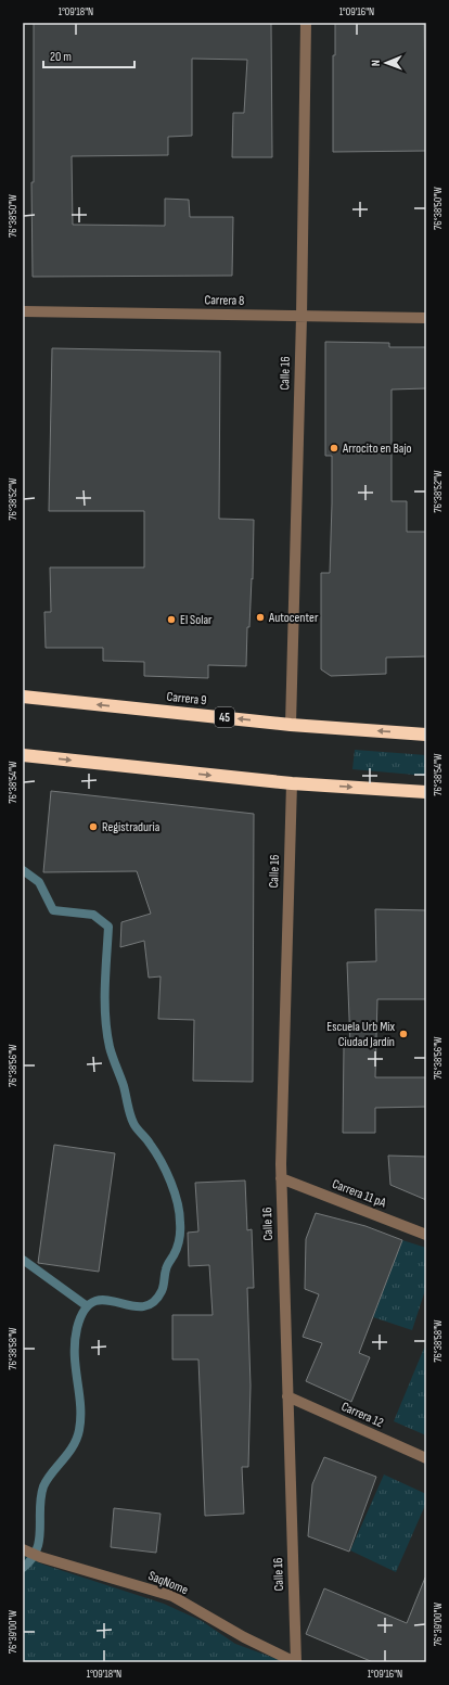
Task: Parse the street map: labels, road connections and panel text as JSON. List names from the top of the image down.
{
  "streets": {
    "highway": ["Carrera 9", "45"],
    "street": [
      "Carrera 8",
      "Calle 16",
      "Carrera 11 pA",
      "Carrera 12",
      "SaqNome"
    ]
  },
  "crossings": [
    ["Carrera 8", "Calle 16"],
    ["Calle 16", "Carrera 9"],
    ["Calle 16", "Carrera 11 pA"],
    ["Calle 16", "Carrera 12"],
    ["Calle 16", "SaqNome"]
  ],
  "places": [
    "Arrocito en Bajo",
    "Autocenter",
    "El Solar",
    "Registraduria",
    "Escuela Urb Mix Ciudad Jardín"
  ],
  "scale_bar": "20 m",
  "north": "left",
  "coordinates": [
    "1°09'18\"N",
    "1°09'16\"N",
    "76°38'50\"W",
    "76°38'52\"W",
    "76°38'54\"W",
    "76°38'56\"W",
    "76°38'58\"W",
    "76°39'00\"W"
  ]
}
